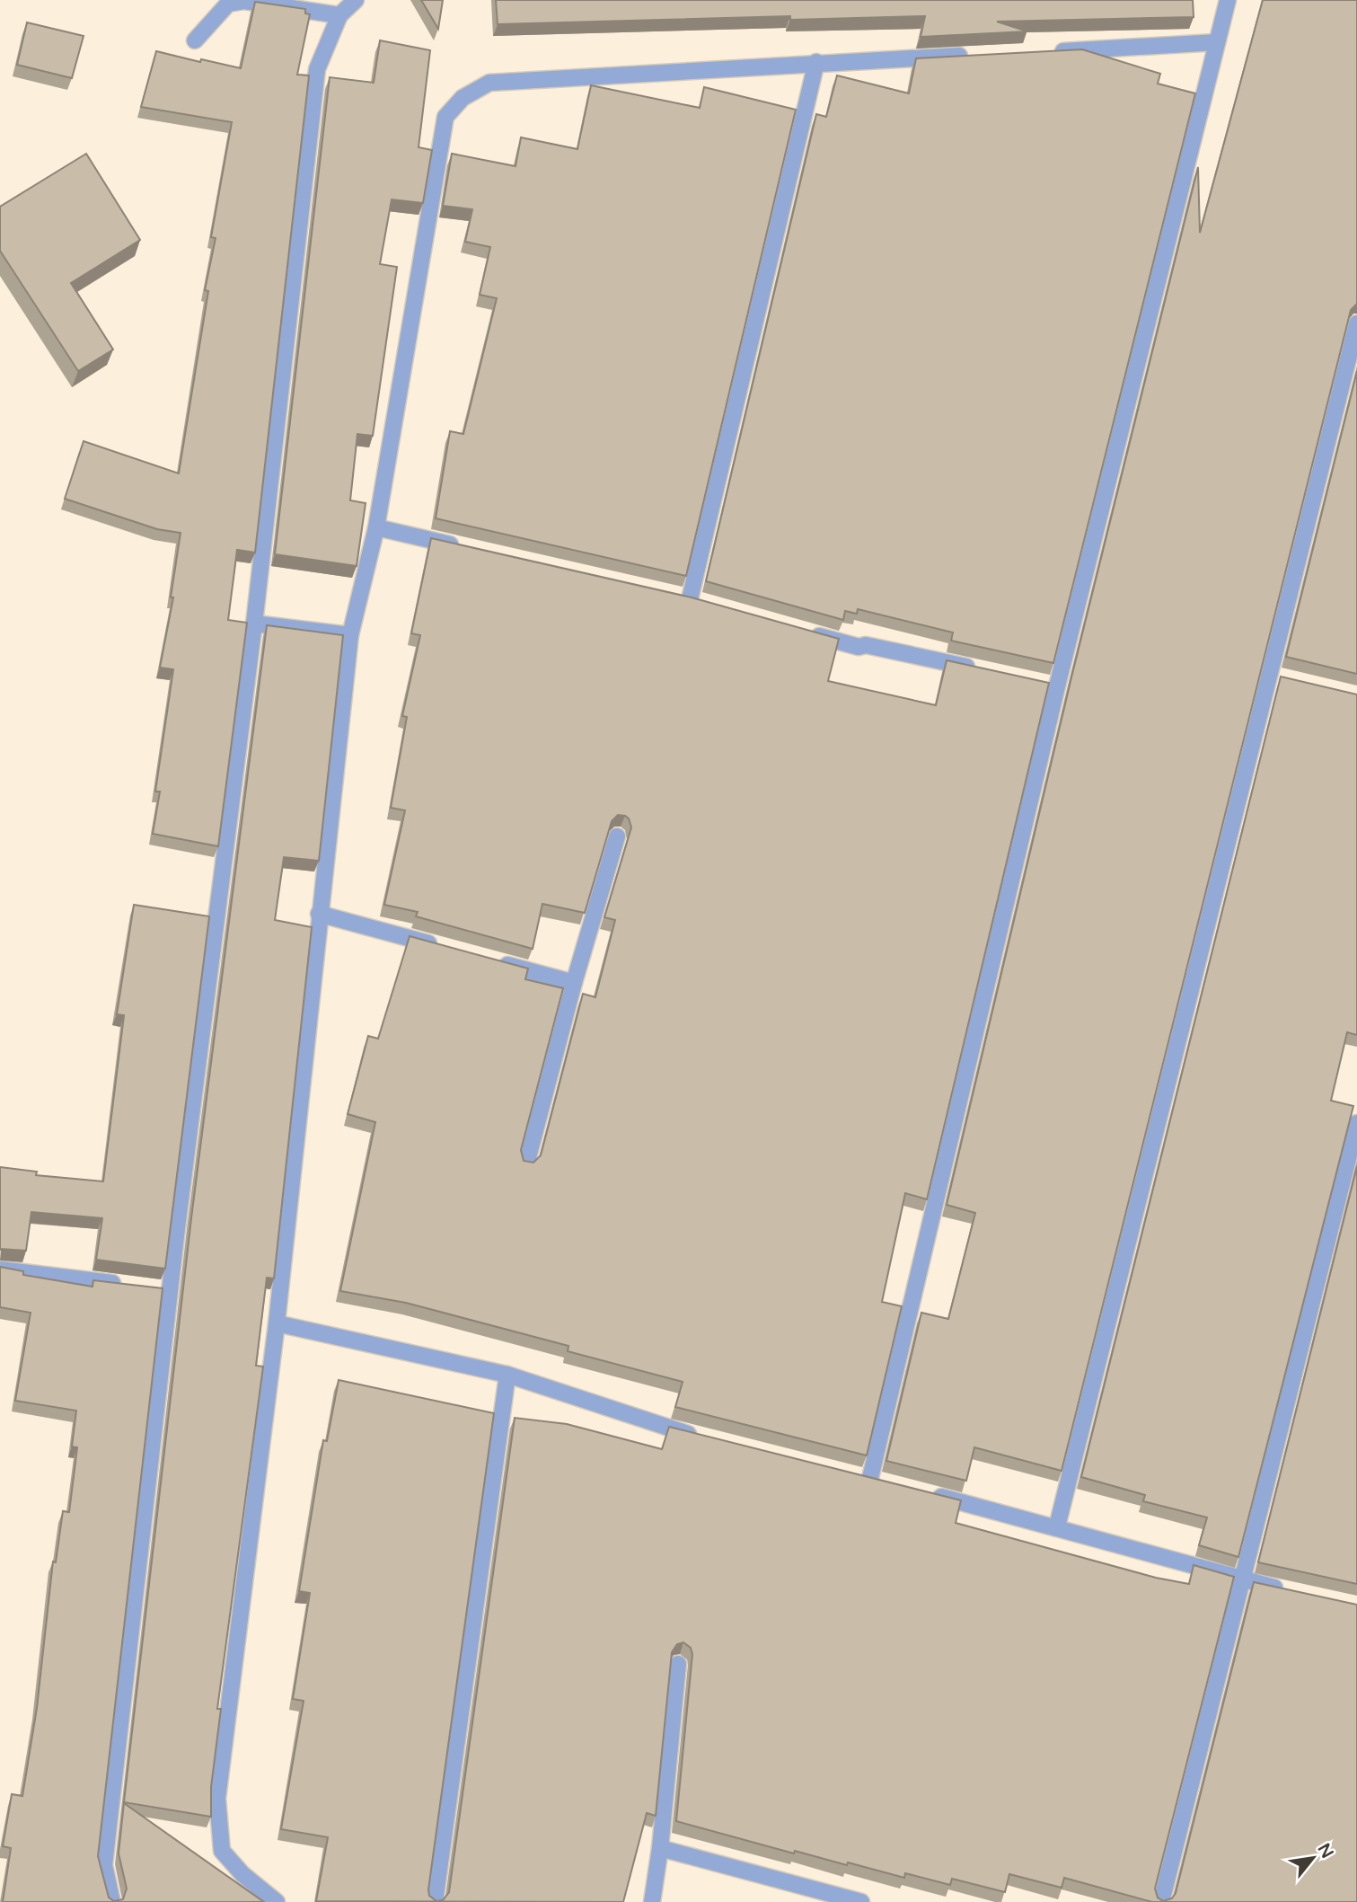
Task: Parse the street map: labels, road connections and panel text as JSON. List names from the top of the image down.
{
  "north": "top right"
}
